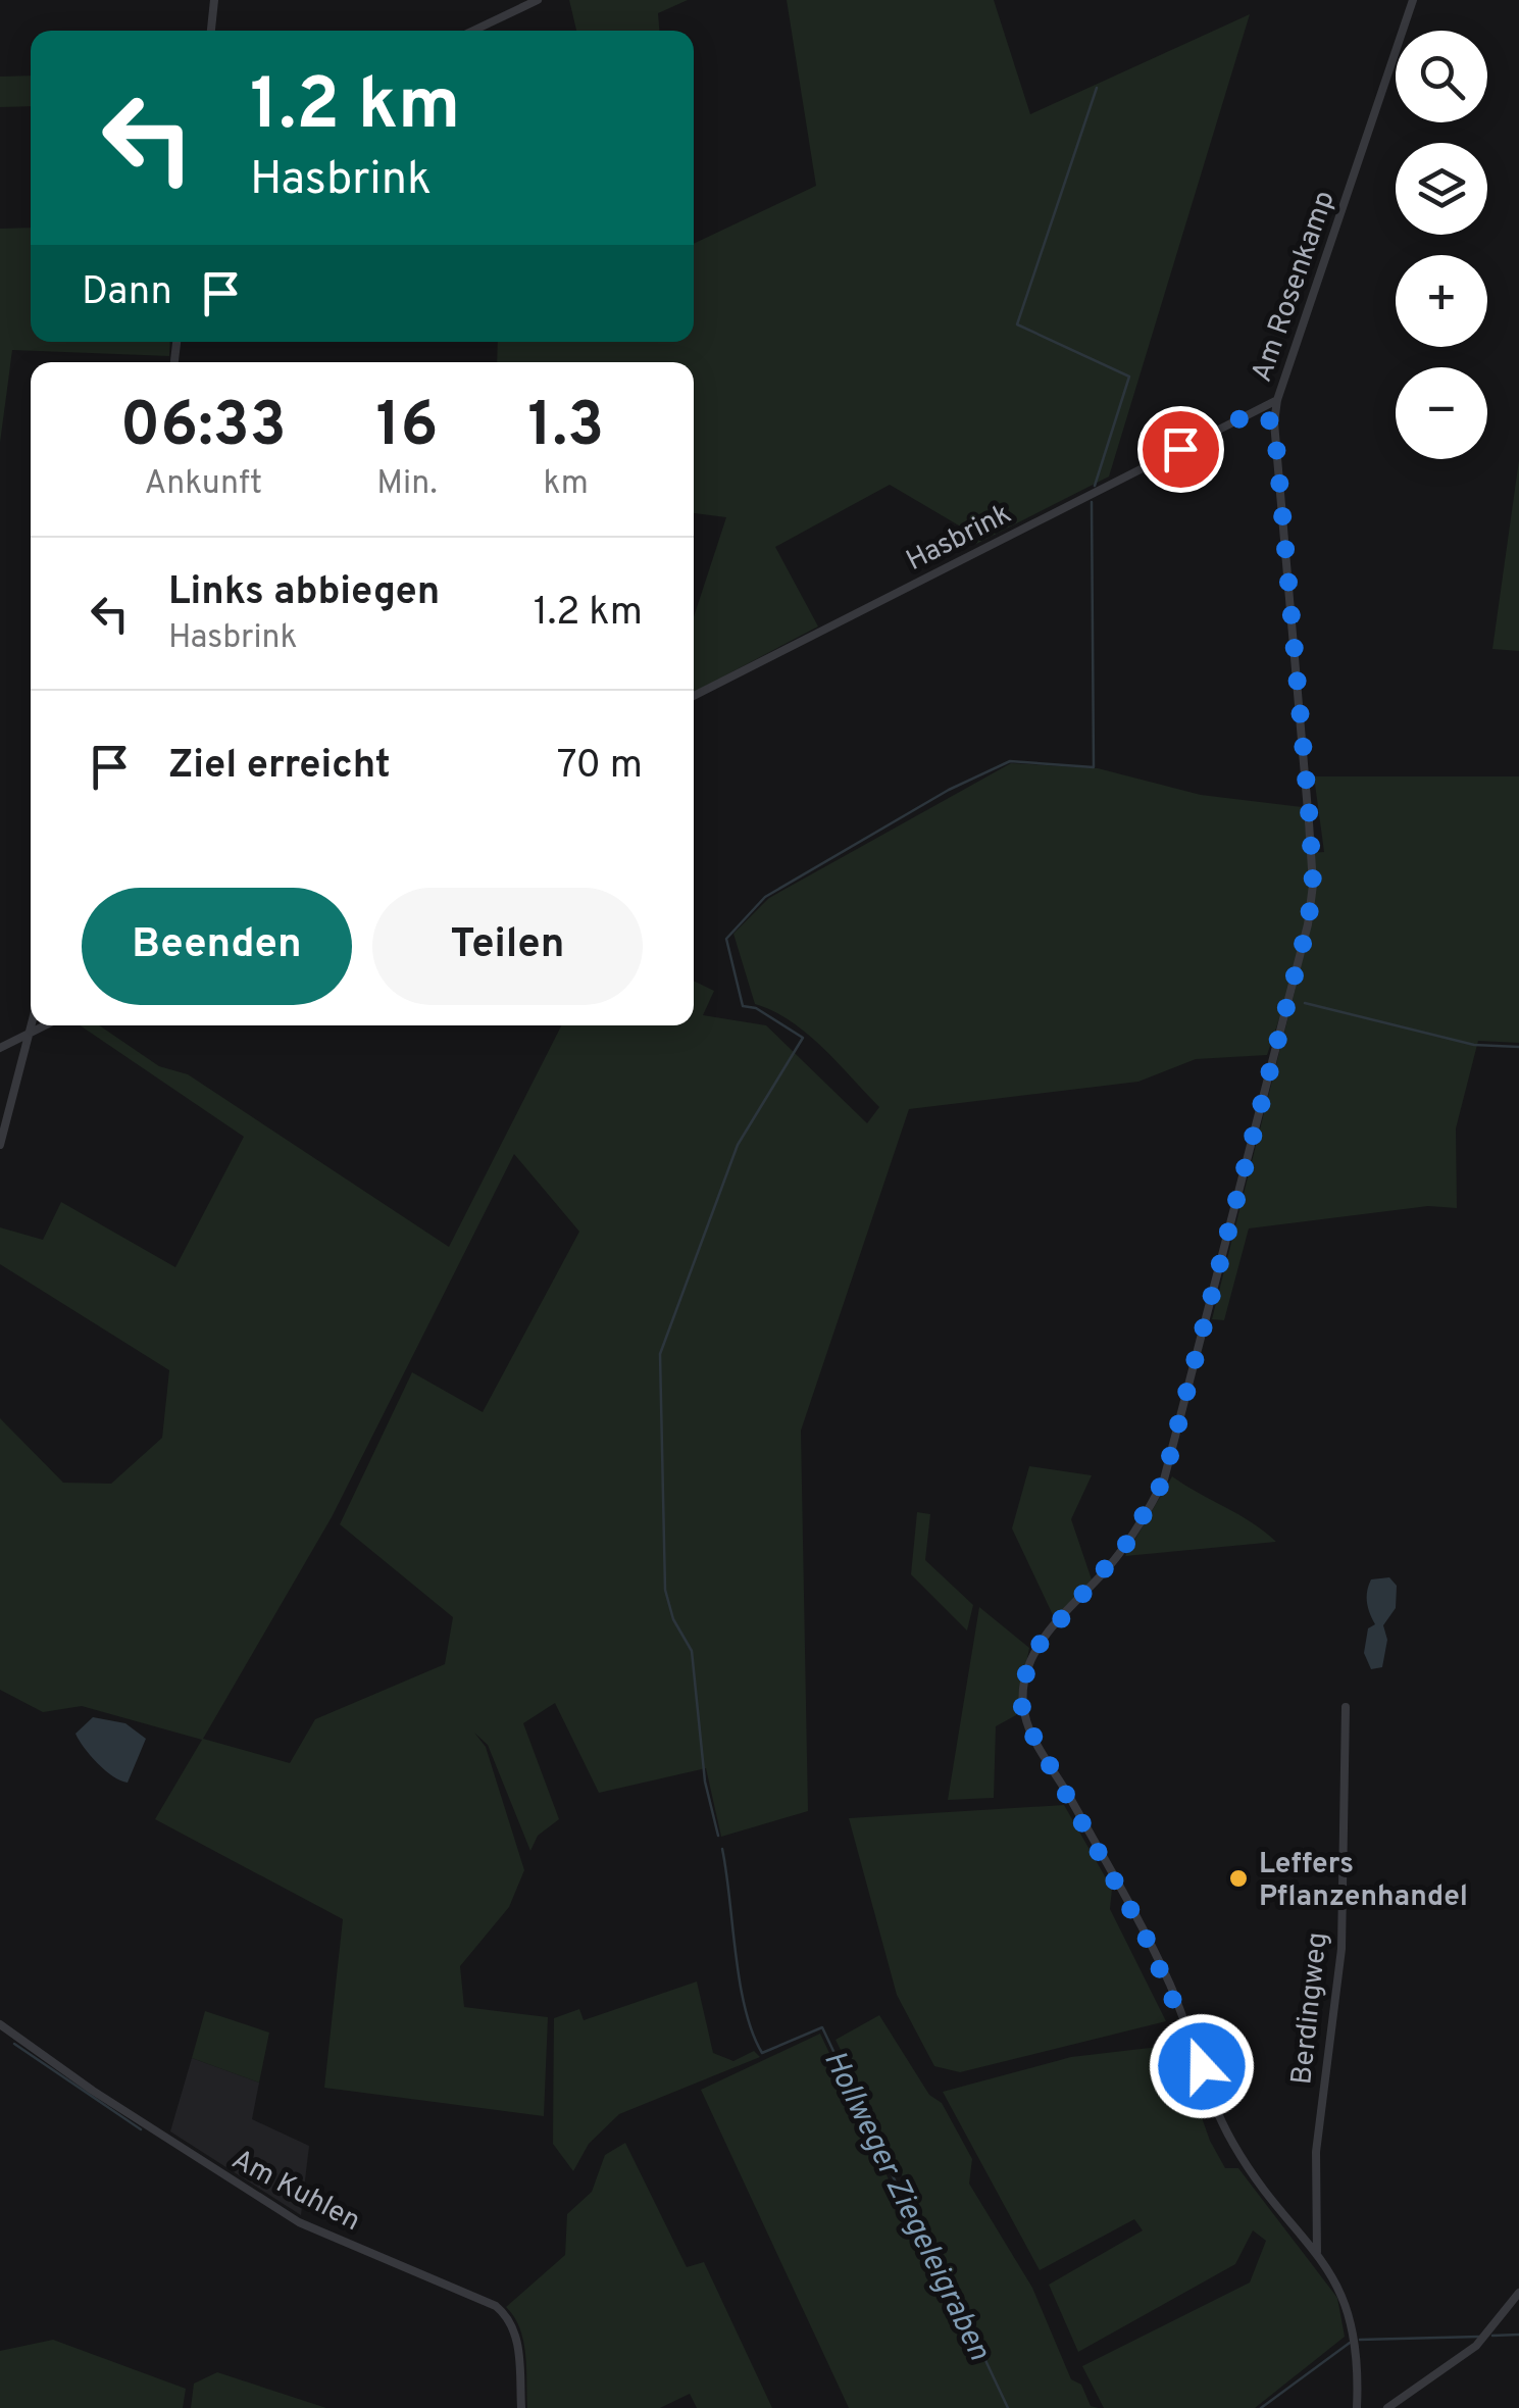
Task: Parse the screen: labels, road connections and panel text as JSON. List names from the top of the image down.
{
  "streets": {
    "street": [
      "Am Rosenkamp",
      "Hasbrink",
      "Berdingweg",
      "Am Kuhlen"
    ]
  },
  "crossings": [
    ["Am Rosenkamp", "Hasbrink"],
    ["Am Rosenkamp", "Berdingweg"]
  ],
  "water": ["Hollweger Ziegeleigraben"],
  "places": ["Leffers Pflanzenhandel"],
  "page": {
    "map_buttons": ["+", "−"],
    "turn": ["1.2 km", "Hasbrink"],
    "then": "Dann",
    "eta": [
      "06:33",
      "Ankunft",
      "16",
      "Min.",
      "1.3",
      "km"
    ],
    "list": [
      {
        "name": "Links abbiegen",
        "note": "Hasbrink",
        "value": "1.2 km"
      },
      {
        "name": "Ziel erreicht",
        "value": "70 m"
      }
    ],
    "buttons": ["Beenden", "Teilen"]
  }
}
